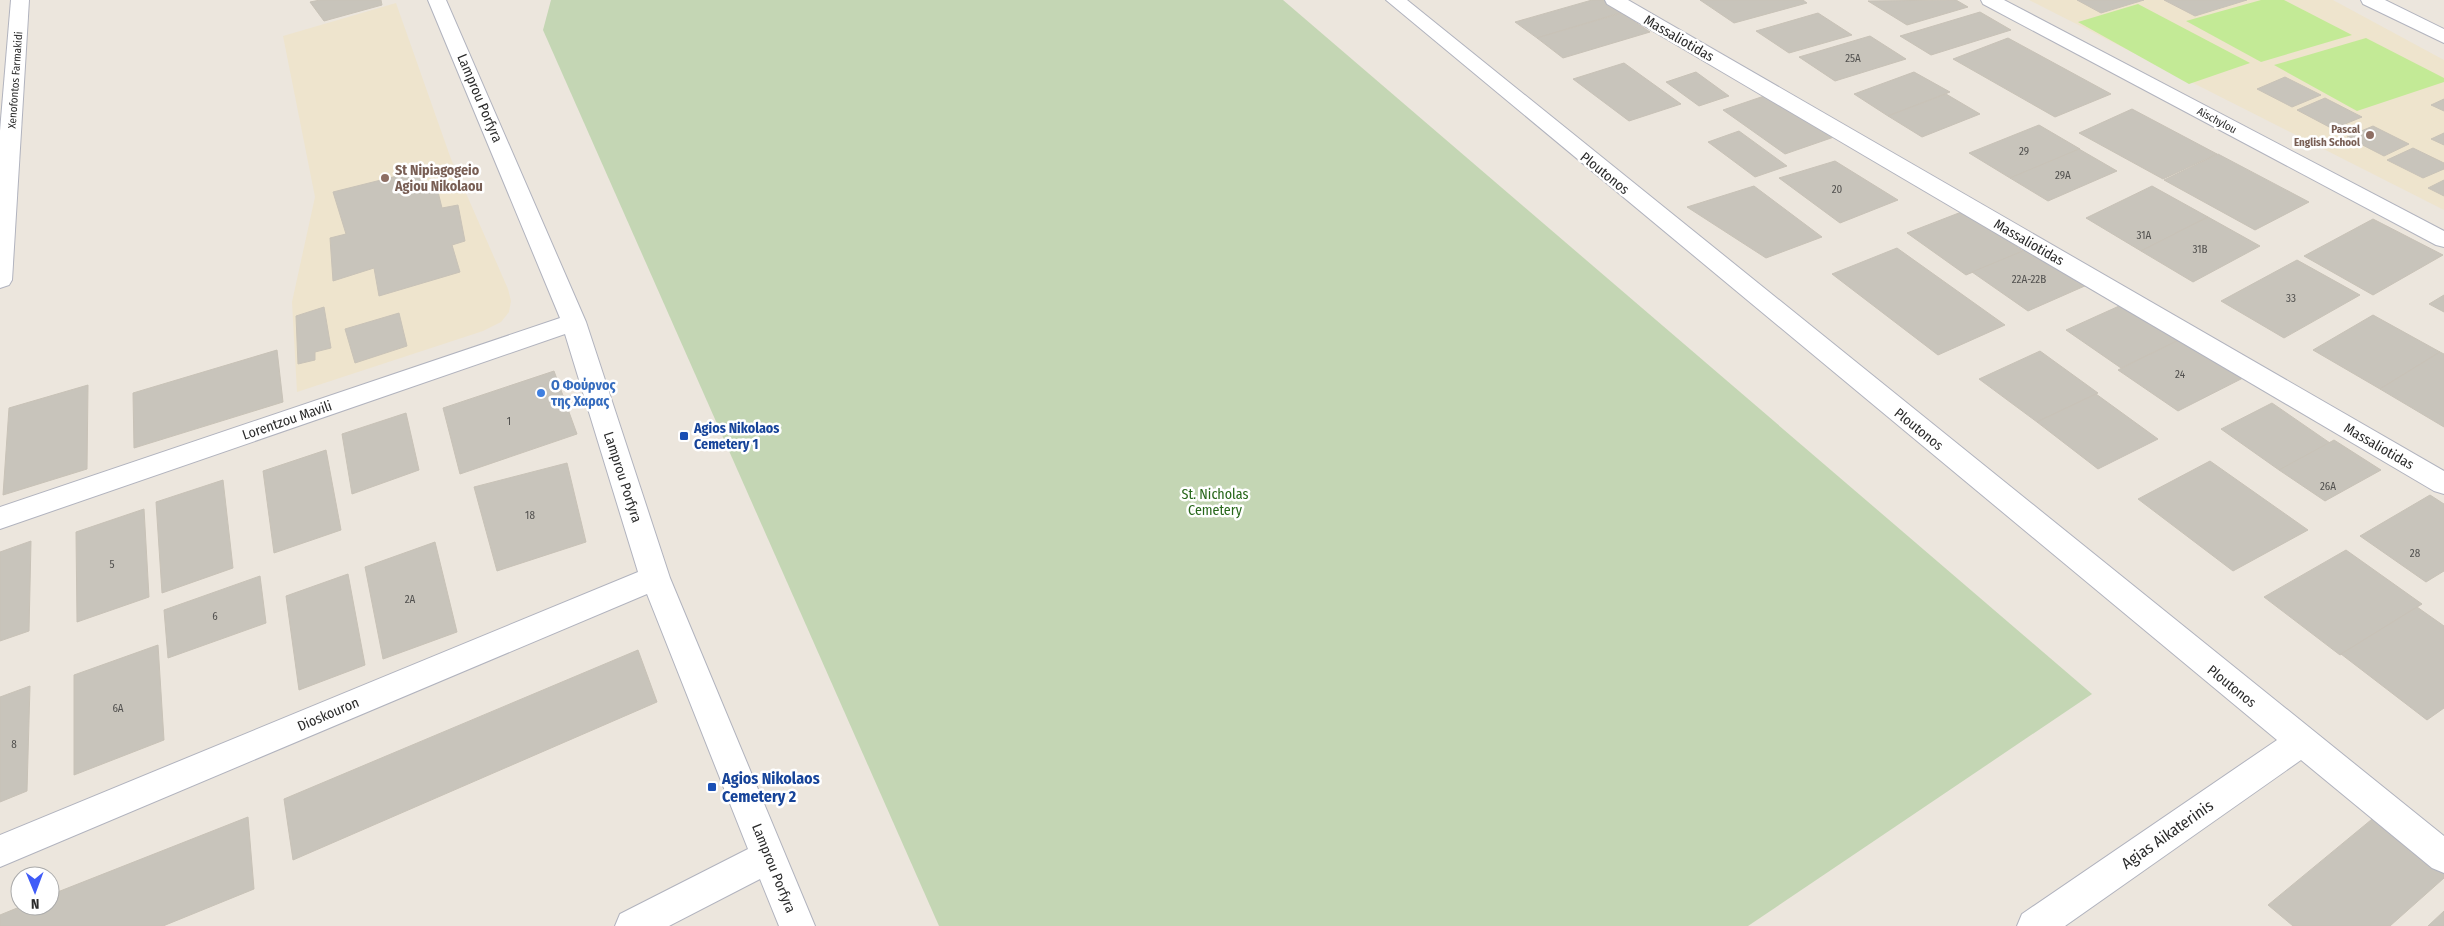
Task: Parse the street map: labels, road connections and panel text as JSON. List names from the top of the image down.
{
  "streets": {
    "street": [
      "Massaliotidas",
      "Xenofontos Farmakidi",
      "Lamprou Porfyra",
      "Aischylou",
      "Ploutonos",
      "Lorentzou Mavili",
      "Dioskouron",
      "Agias Aikaterinis"
    ]
  },
  "crossings": [
    ["Lamprou Porfyra", "Lorentzou Mavili"],
    ["Lamprou Porfyra", "Dioskouron"],
    ["Ploutonos", "Agias Aikaterinis"]
  ],
  "parks": ["St. Nicholas Cemetery"],
  "places": {
    "other": ["Pascal English School", "St Nipiagogeio Agiou Nikolaou", "Ο Φούρνος της Χαρας"],
    "transit": ["Agios Nikolaos Cemetery 1", "Agios Nikolaos Cemetery 2"]
  },
  "house_numbers": [
    "25A",
    "29",
    "29A",
    "20",
    "31A",
    "31B",
    "22A-22B",
    "33",
    "24",
    "1",
    "26A",
    "18",
    "28",
    "5",
    "2A",
    "6",
    "6A",
    "8"
  ],
  "north": "bottom"
}
